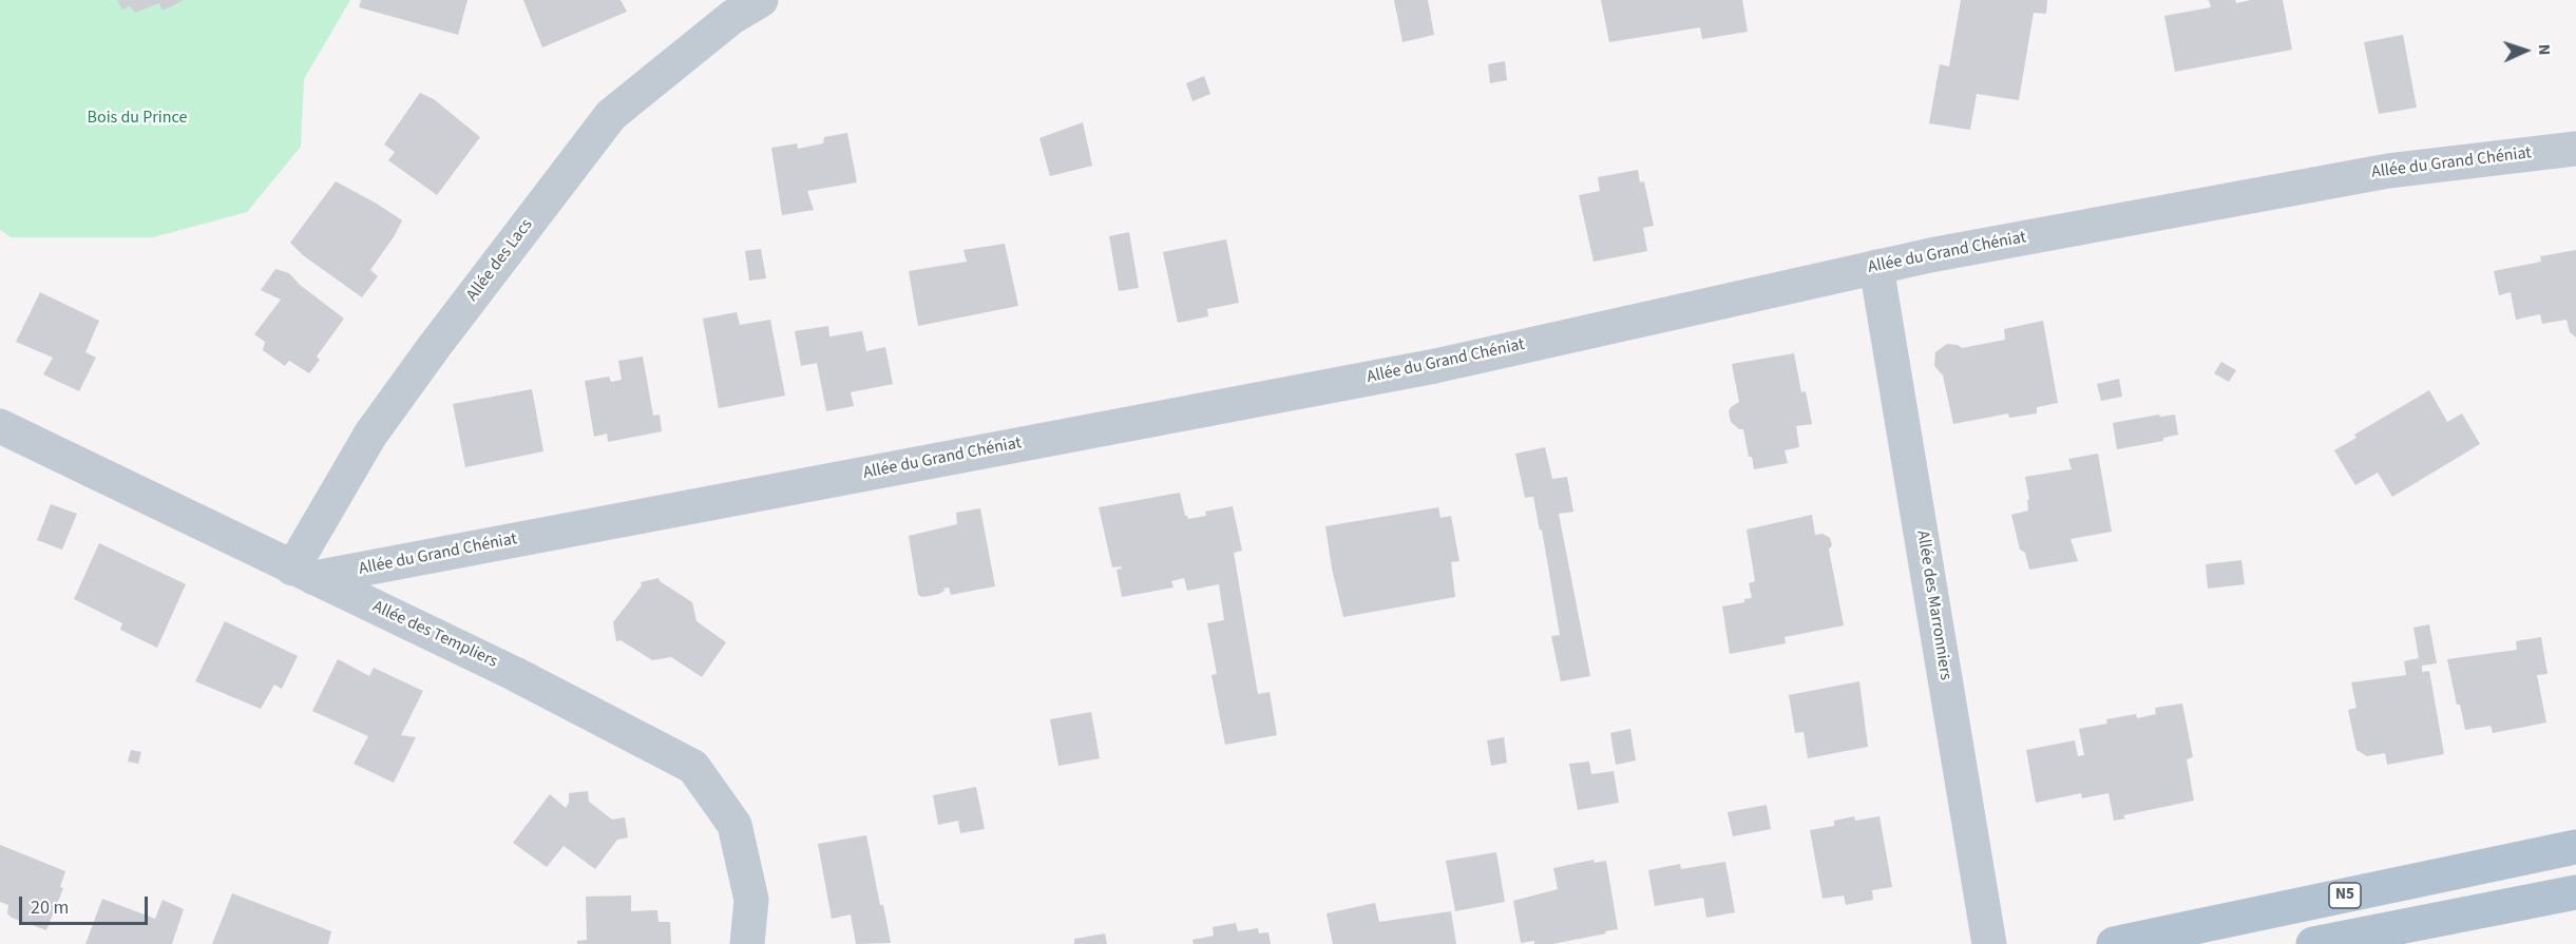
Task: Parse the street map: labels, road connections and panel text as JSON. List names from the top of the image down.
{
  "streets": {
    "main road": ["N5"],
    "street": [
      "Allée du Grand Chéniat",
      "Allée des Lacs",
      "Allée des Marronniers",
      "Allée des Templiers"
    ]
  },
  "crossings": [
    ["Allée du Grand Chéniat", "Allée des Lacs"],
    ["Allée du Grand Chéniat", "Allée des Marronniers"],
    ["Allée du Grand Chéniat", "Allée des Templiers"],
    ["Allée des Lacs", "Allée des Templiers"]
  ],
  "parks": ["Bois du Prince"],
  "scale_bar": "20 m",
  "north": "right"
}
